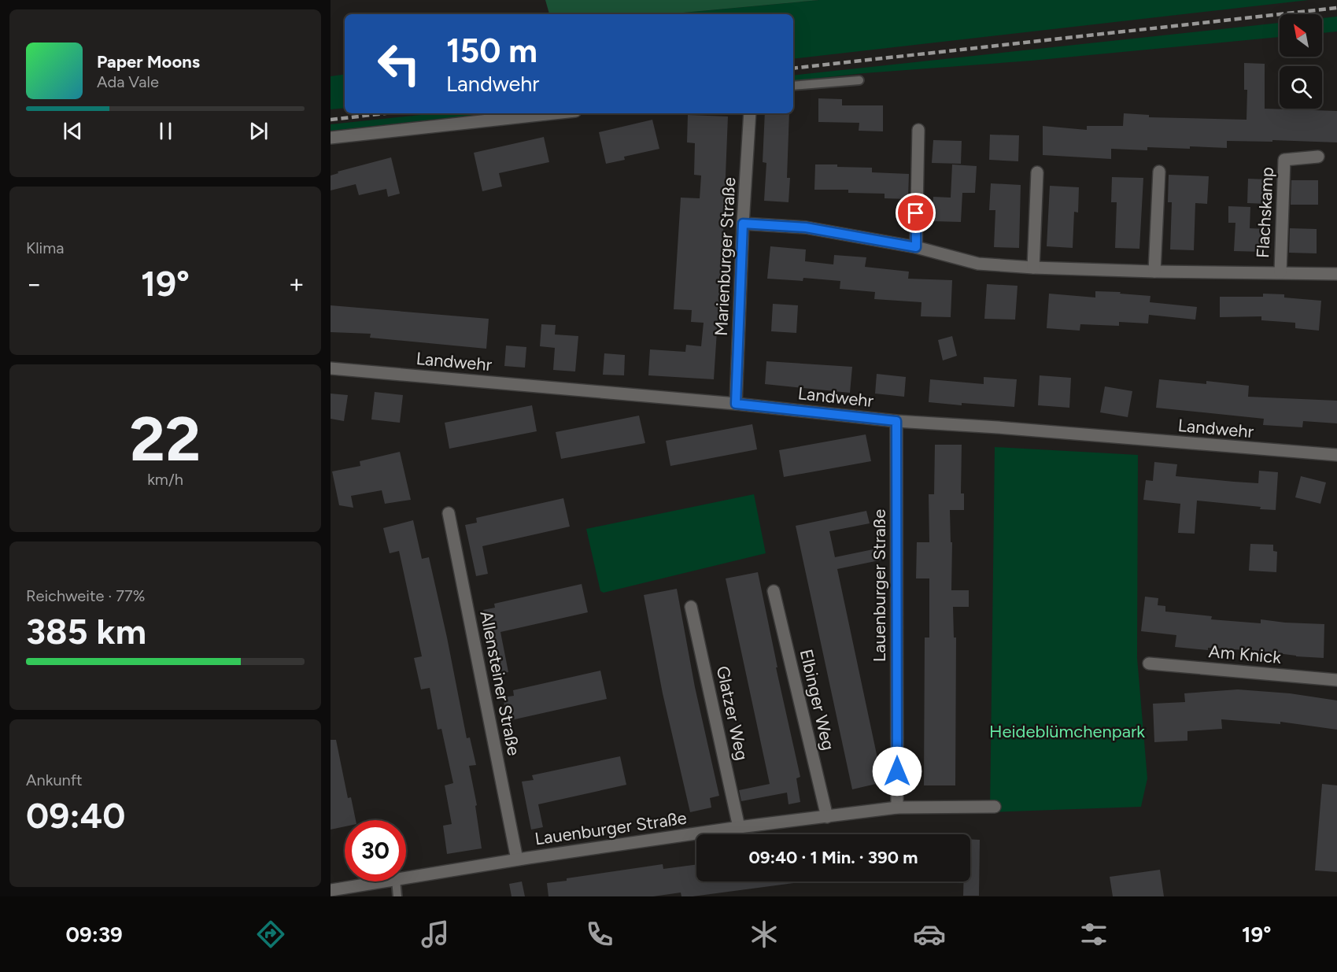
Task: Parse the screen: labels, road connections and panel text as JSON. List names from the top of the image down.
{
  "streets": {
    "street": [
      "Flachskamp",
      "Marienburger Straße",
      "Landwehr",
      "Lauenburger Straße",
      "Am Knick",
      "Allensteiner Straße",
      "Elbinger Weg",
      "Glatzer Weg"
    ]
  },
  "crossings": [
    ["Flachskamp", "Marienburger Straße"],
    ["Marienburger Straße", "Landwehr"],
    ["Landwehr", "Lauenburger Straße"],
    ["Lauenburger Straße", "Allensteiner Straße"],
    ["Lauenburger Straße", "Elbinger Weg"],
    ["Lauenburger Straße", "Glatzer Weg"]
  ],
  "parks": ["Heideblümchenpark"],
  "north": "top left",
  "page": {
    "turn": ["150 m", "Landwehr"],
    "song": ["Paper Moons", "Ada Vale"],
    "tile": [
      "Klima",
      ["22", "km/h"],
      ["Reichweite · 77%", "385 km"],
      ["Ankunft", "09:40"]
    ],
    "heat": ["−", "19°", "+"],
    "limit": "30",
    "trip": "09:40 · 1 Min. · 390 m",
    "tabs": ["09:39", "19°"]
  }
}
